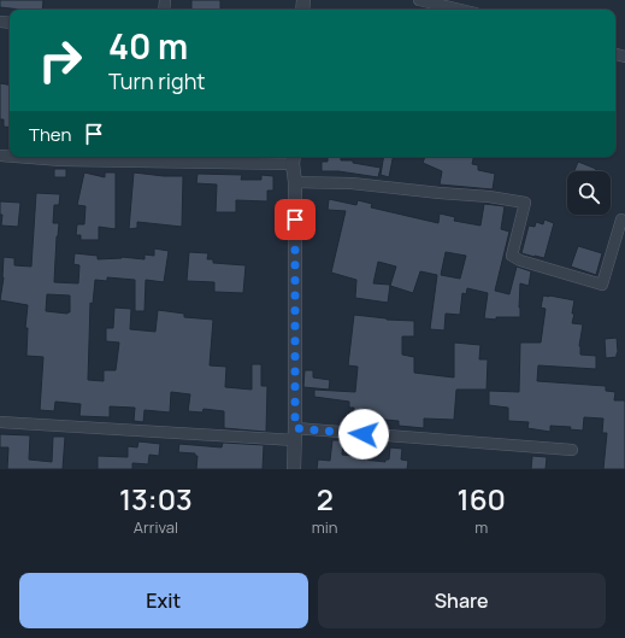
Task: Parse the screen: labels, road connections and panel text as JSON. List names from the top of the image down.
{
  "page": {
    "turn": ["40 m", "Turn right"],
    "then": "Then",
    "eta": [
      "13:03",
      "Arrival",
      "2",
      "min",
      "160",
      "m"
    ],
    "buttons": ["Exit", "Share"]
  }
}
